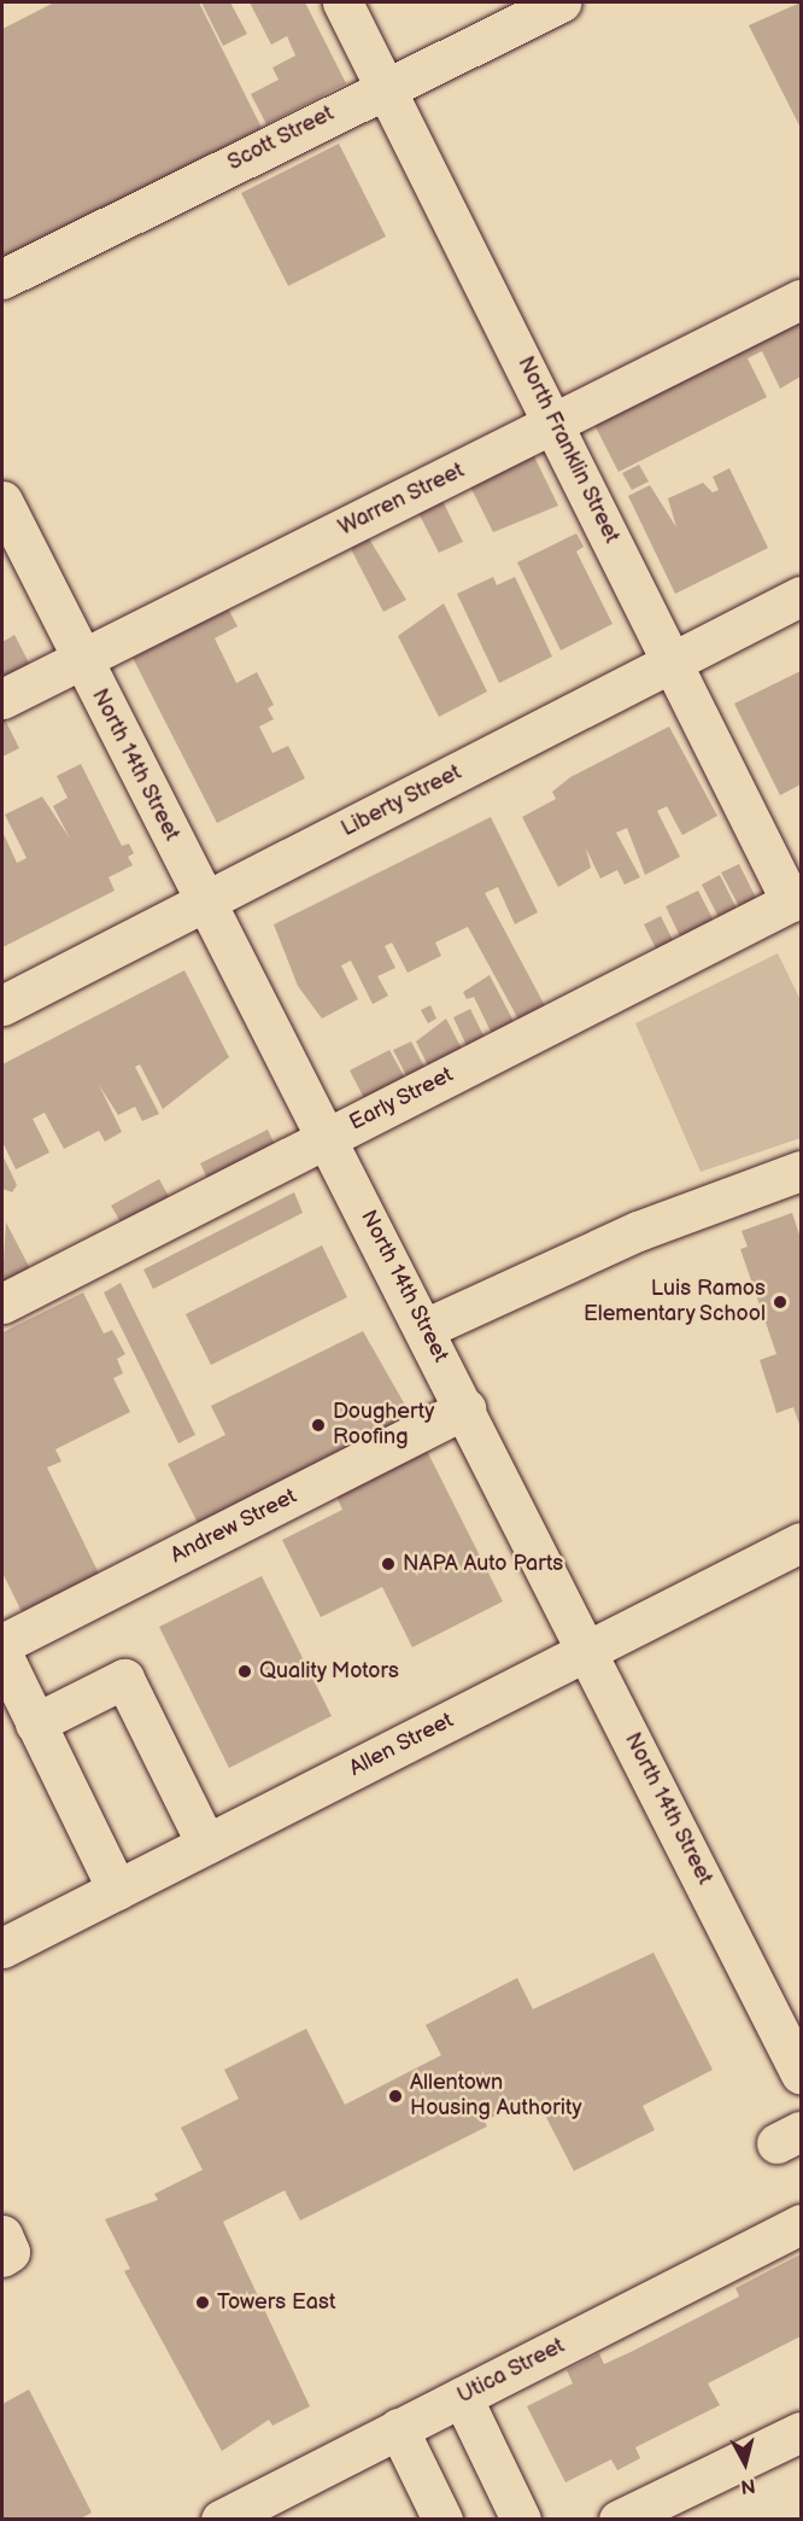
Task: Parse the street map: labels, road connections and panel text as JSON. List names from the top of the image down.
{
  "streets": {
    "street": [
      "Scott Street",
      "North Franklin Street",
      "Warren Street",
      "North 14th Street",
      "Liberty Street",
      "Early Street",
      "Andrew Street",
      "Allen Street",
      "Utica Street"
    ]
  },
  "crossings": [
    ["Scott Street", "North Franklin Street"],
    ["North Franklin Street", "Warren Street"],
    ["North Franklin Street", "Liberty Street"],
    ["North Franklin Street", "Early Street"],
    ["Warren Street", "North 14th Street"],
    ["North 14th Street", "Liberty Street"],
    ["North 14th Street", "Early Street"],
    ["North 14th Street", "Andrew Street"],
    ["North 14th Street", "Allen Street"]
  ],
  "places": [
    "Luis Ramos Elementary School",
    "Dougherty Roofing",
    "NAPA Auto Parts",
    "Quality Motors",
    "Allentown Housing Authority",
    "Towers East"
  ],
  "north": "bottom"
}
